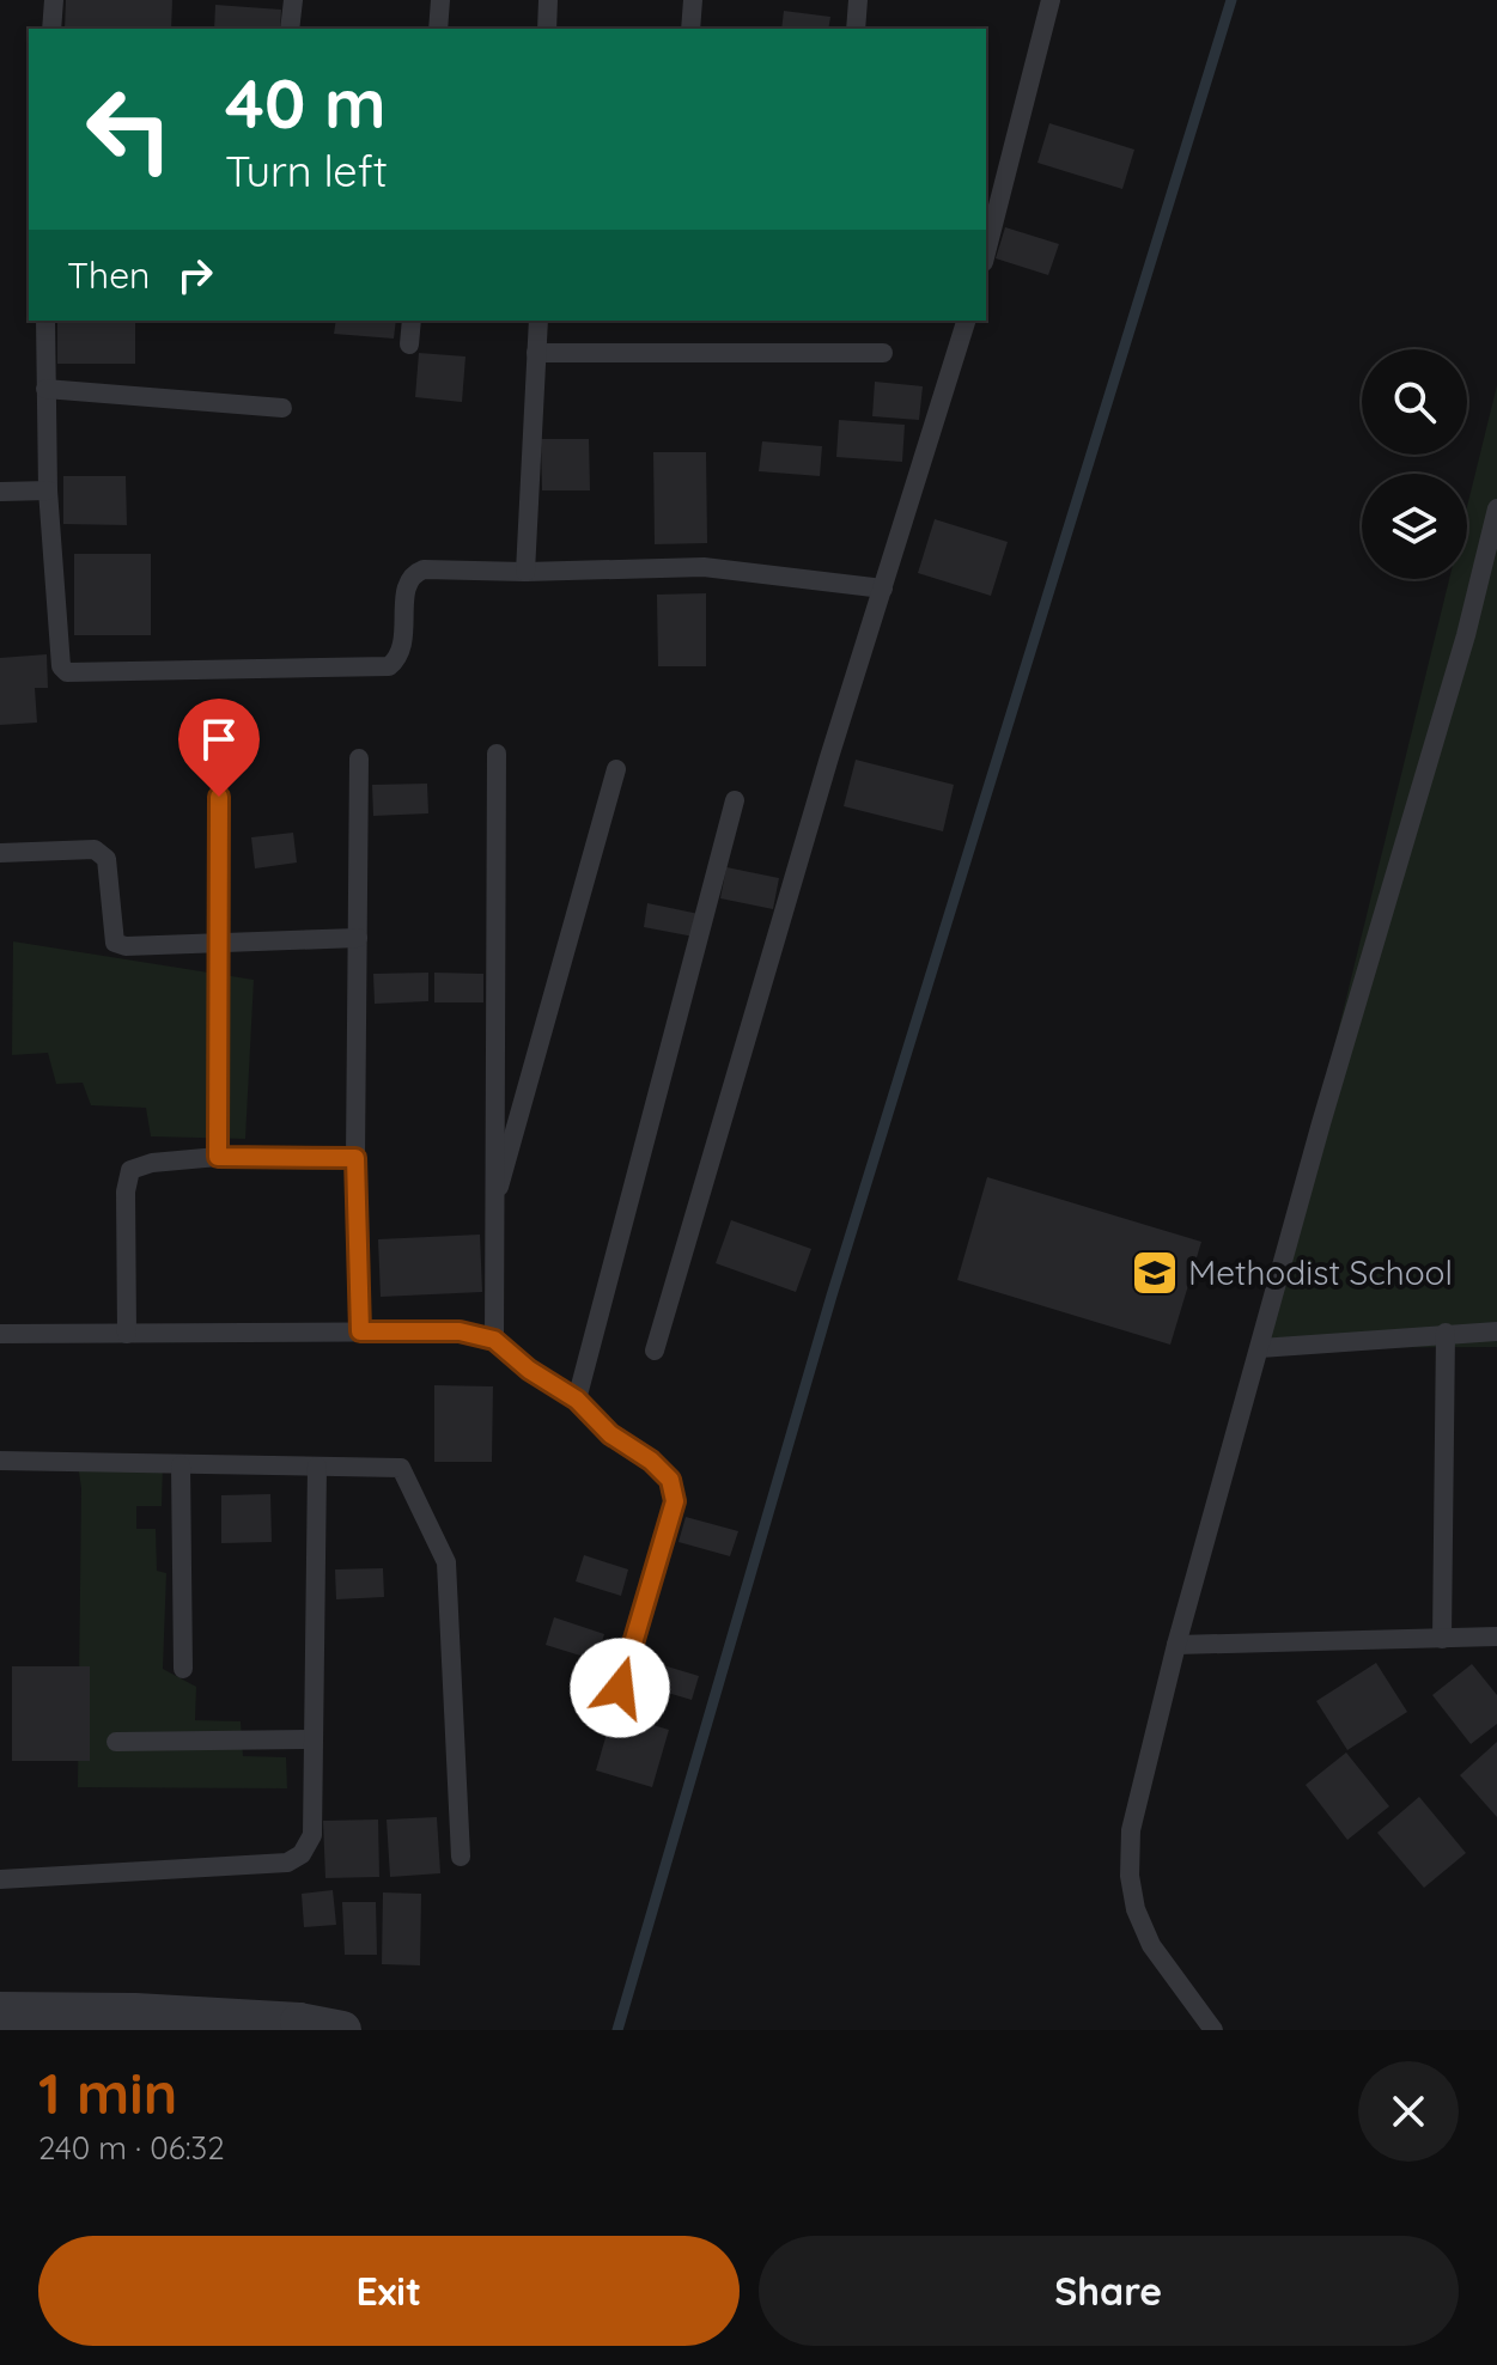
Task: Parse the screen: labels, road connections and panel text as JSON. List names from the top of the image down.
{
  "places": {
    "school or university": ["Methodist School"]
  },
  "page": {
    "turn": ["40 m", "Turn left"],
    "then": "Then",
    "heading": ["1 min", "240 m · 06:32"],
    "buttons": ["Exit", "Share"]
  }
}
